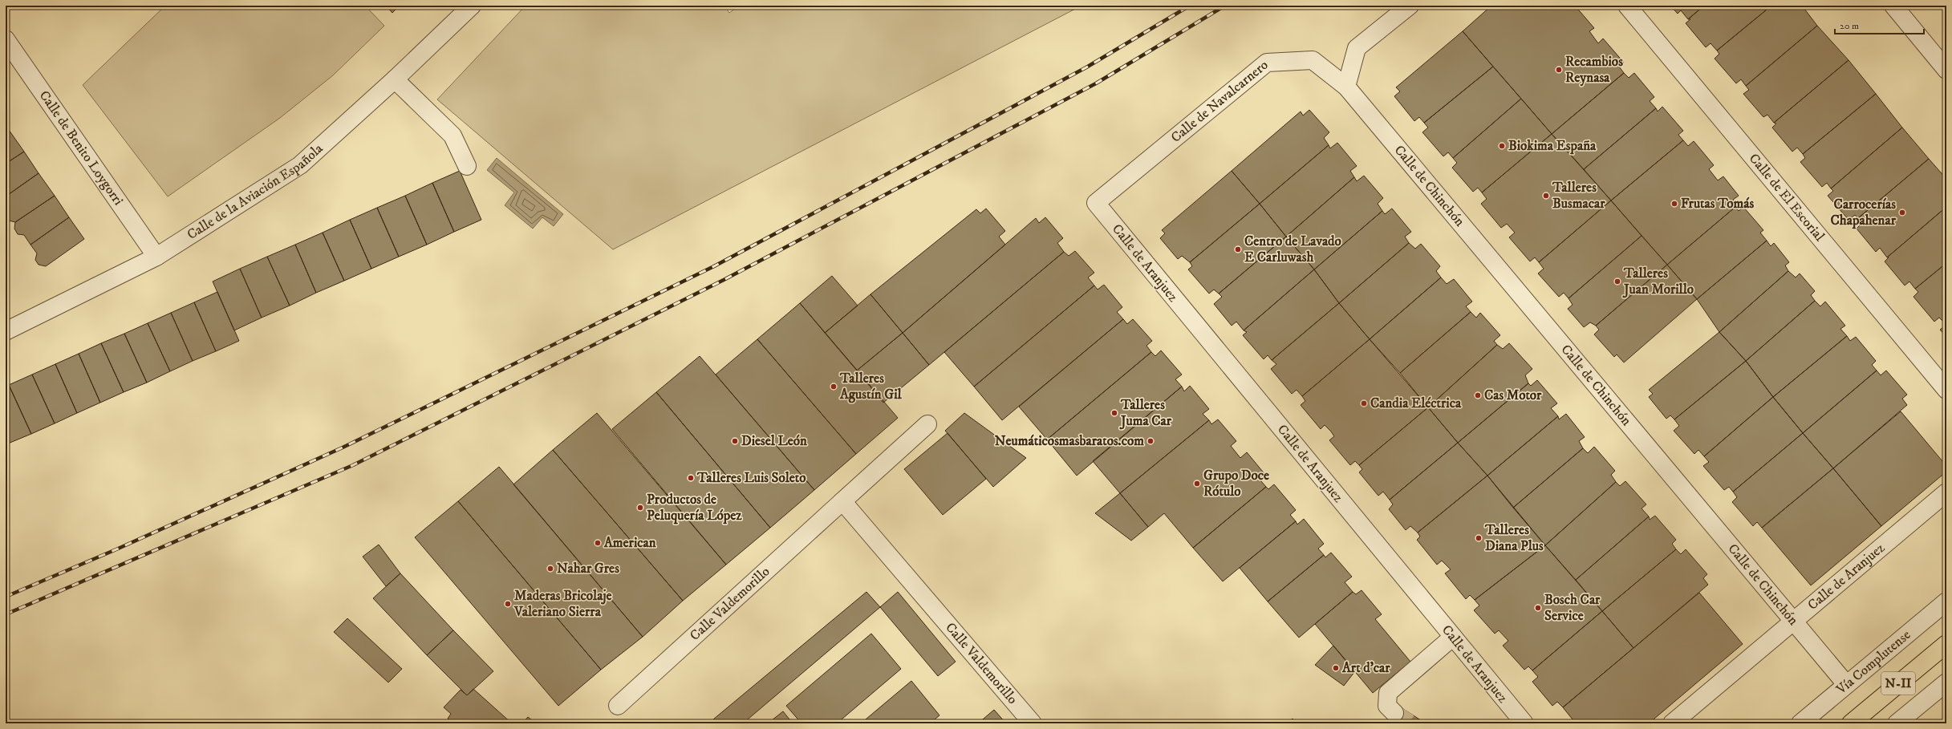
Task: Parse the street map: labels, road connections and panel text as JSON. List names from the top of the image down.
{
  "streets": {
    "main road": ["N-II"],
    "street": [
      "Calle de Navalcarnero",
      "Calle de Benito Loygorri",
      "Calle de Chinchón",
      "Calle de la Aviación Española",
      "Calle de El Escorial",
      "Calle de Aranjuez",
      "Calle Valdemorillo",
      "Vía Complutense"
    ]
  },
  "crossings": [
    ["Calle de Navalcarnero", "Calle de Chinchón"],
    ["Calle de Navalcarnero", "Calle de Aranjuez"],
    ["Calle de Benito Loygorri", "Calle de la Aviación Española"],
    ["Calle de Chinchón", "Calle de Aranjuez"],
    ["Calle de Chinchón", "Vía Complutense"]
  ],
  "places": [
    "Recambios Reynasa",
    "Biokima España",
    "Talleres Busmacar",
    "Frutas Tomás",
    "Carrocerías Chapahenar",
    "Centro de Lavado E Carluwash",
    "Talleres Juan Morillo",
    "Talleres Agustín Gil",
    "Cas Motor",
    "Candia Eléctrica",
    "Talleres Juma Car",
    "Diesel León",
    "Neumáticosmasbaratos.com",
    "Talleres Luis Soleto",
    "Grupo Doce Rótulo",
    "Productos de Peluquería López",
    "Talleres Diana Plus",
    "American",
    "Nahar Gres",
    "Maderas Bricolaje Valeriano Sierra",
    "Bosch Car Service",
    "Art d'car"
  ],
  "scale_bar": "20 m"
}
